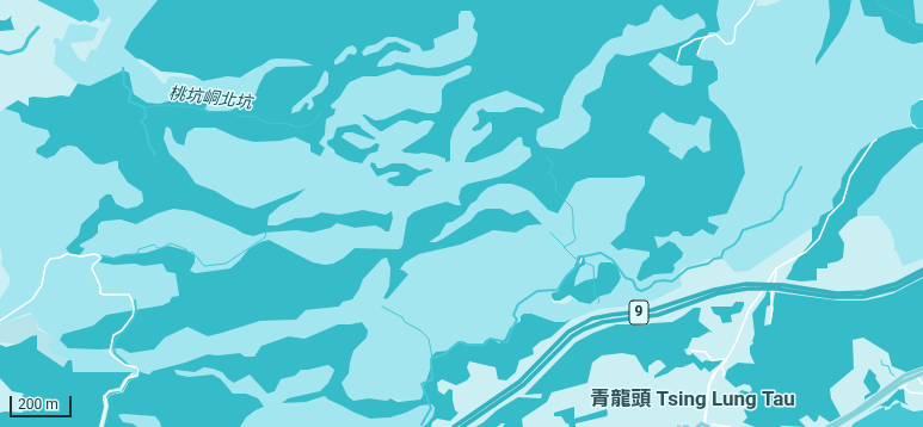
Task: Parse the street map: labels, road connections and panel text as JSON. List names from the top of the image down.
{
  "streets": {
    "highway": ["9"]
  },
  "districts": ["青龍頭 Tsing Lung Tau"],
  "water": ["桃坑峒北坑"],
  "scale_bar": "200 m"
}
